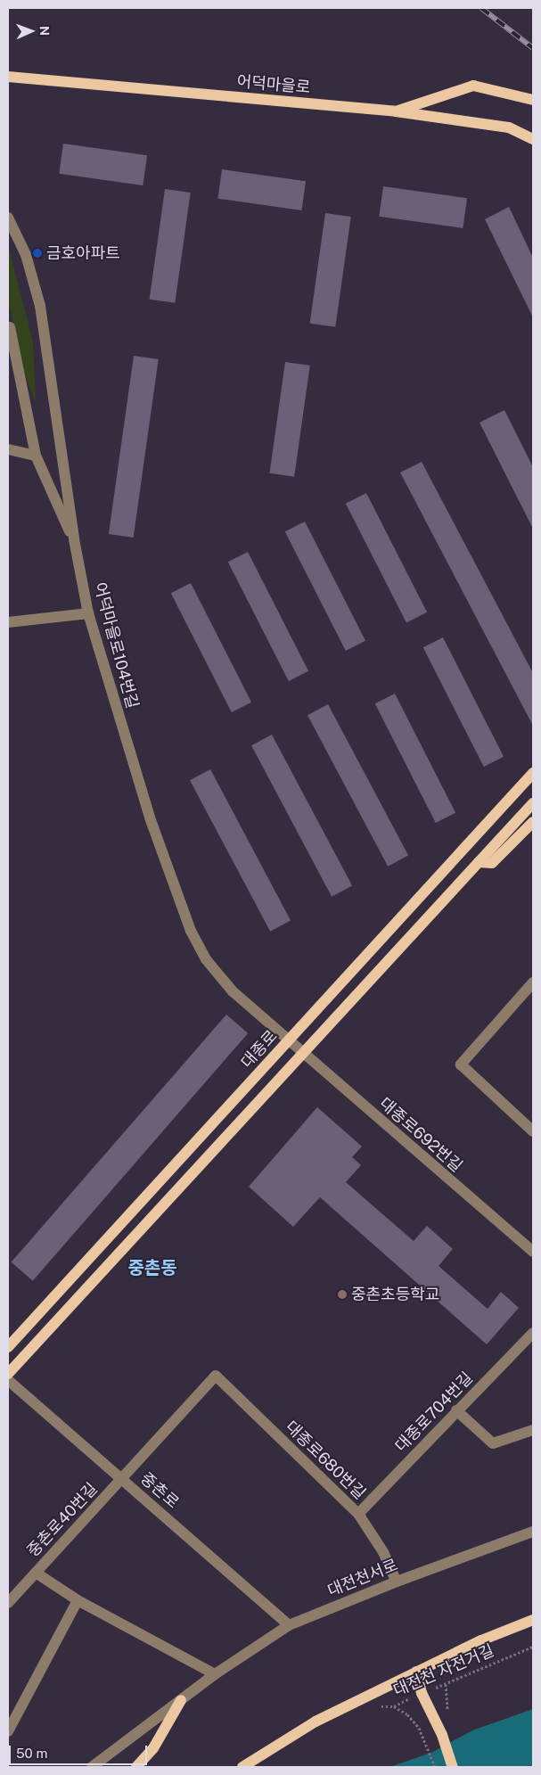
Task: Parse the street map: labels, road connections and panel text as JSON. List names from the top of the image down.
{
  "streets": {
    "main road": ["어덕마을로", "대종로"],
    "street": [
      "어덕마을로104번길",
      "대종로692번길",
      "대종로704번길",
      "대종로680번길",
      "중촌로",
      "중촌로40번길",
      "대전천서로"
    ],
    "path": ["대전천 자전거길"]
  },
  "crossings": [
    ["어덕마을로104번길", "대종로"],
    ["어덕마을로104번길", "대종로692번길"],
    ["대종로", "대종로692번길"],
    ["대종로704번길", "대종로680번길"],
    ["대종로680번길", "중촌로40번길"],
    ["대종로680번길", "대전천서로"],
    ["중촌로", "중촌로40번길"],
    ["중촌로", "대전천서로"]
  ],
  "districts": ["중촌동"],
  "places": ["금호아파트", "중촌초등학교"],
  "scale_bar": "50 m",
  "north": "right"
}
